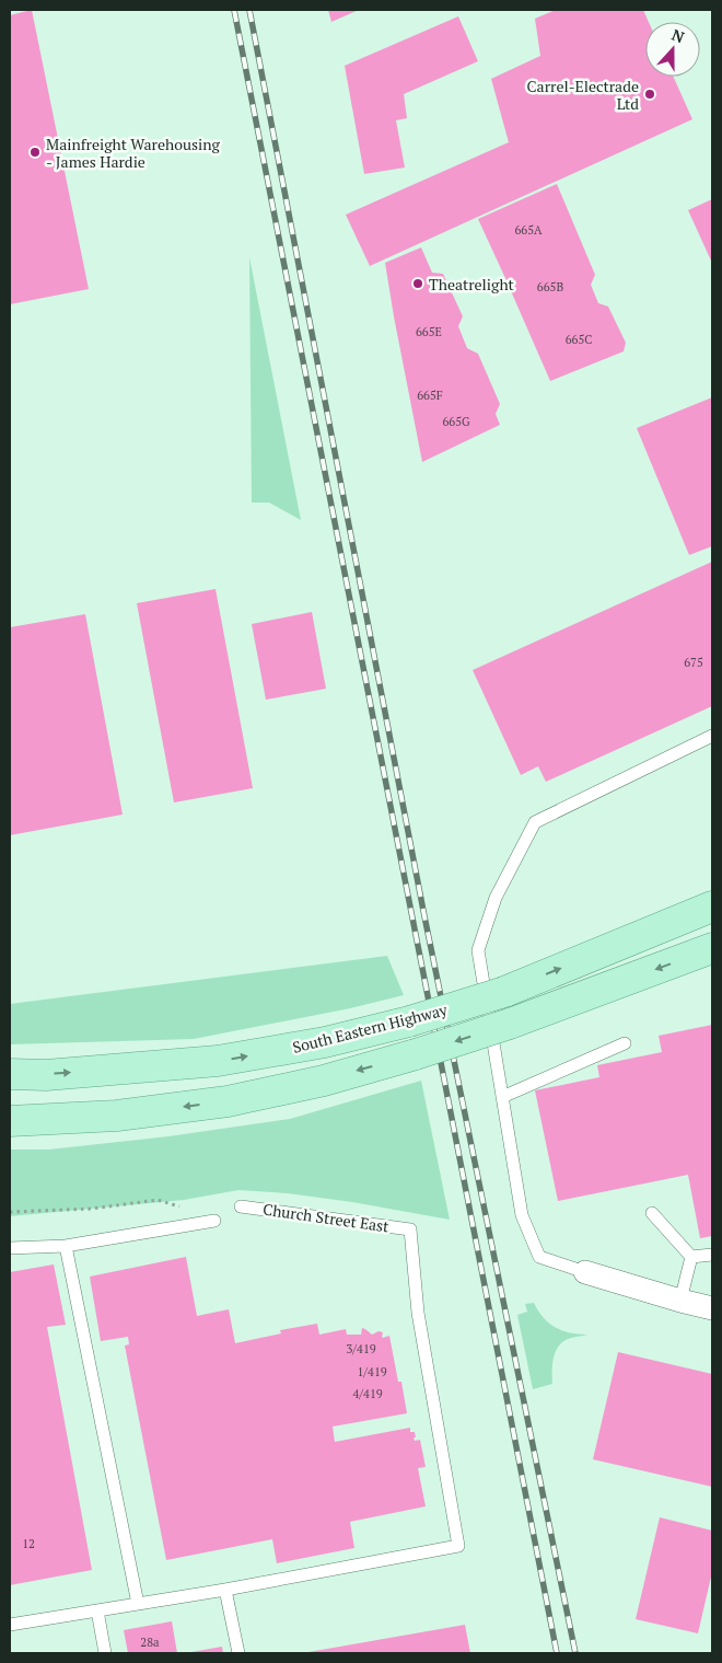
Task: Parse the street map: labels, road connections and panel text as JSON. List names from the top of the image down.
{
  "streets": {
    "main road": ["South Eastern Highway"],
    "lane": ["Church Street East"]
  },
  "places": ["Carrel-Electrade Ltd", "Mainfreight Warehousing - James Hardie", "Theatrelight"],
  "house_numbers": [
    "665A",
    "665B",
    "665E",
    "665C",
    "665F",
    "665G",
    "675",
    "3/419",
    "1/419",
    "4/419",
    "12",
    "28a"
  ],
  "north": "top"
}
